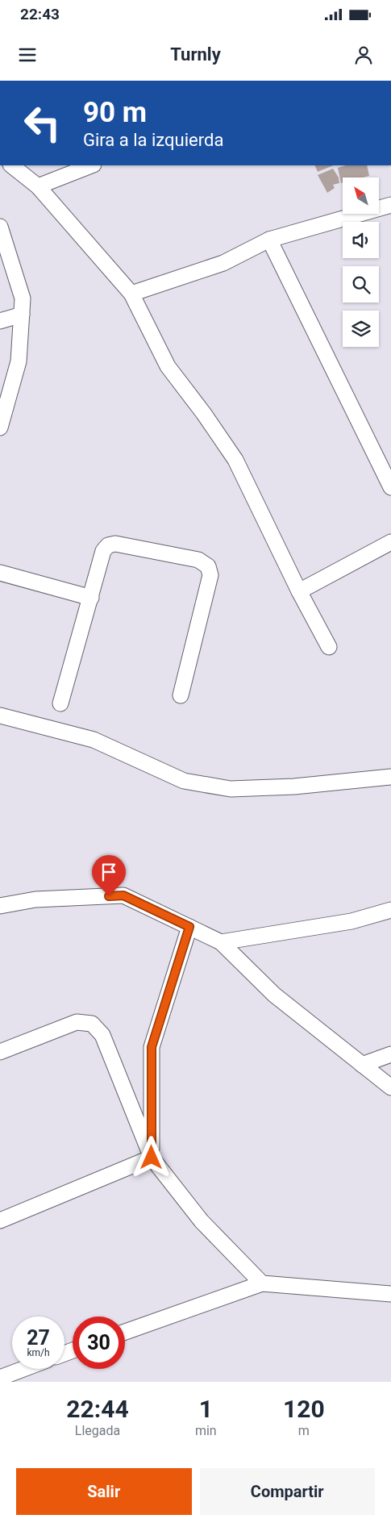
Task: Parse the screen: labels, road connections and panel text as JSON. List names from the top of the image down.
{
  "north": "top left",
  "page": {
    "status": "22:43",
    "header": "Turnly",
    "turn": ["90 m", "Gira a la izquierda"],
    "speed": "27 km/h",
    "limit": "30",
    "eta": [
      "22:44",
      "Llegada",
      "1",
      "min",
      "120",
      "m"
    ],
    "buttons": ["Salir", "Compartir"]
  }
}
